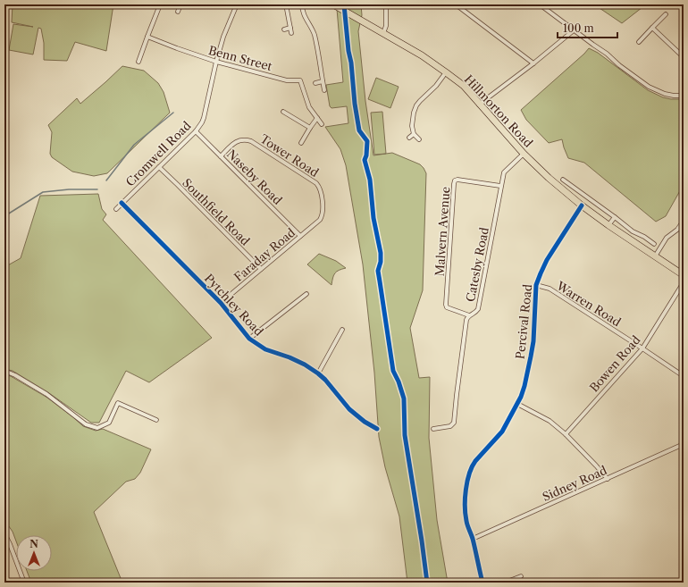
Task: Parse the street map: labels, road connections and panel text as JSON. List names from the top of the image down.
{
  "streets": {
    "highway": ["Hillmorton Road"],
    "street": [
      "Benn Street",
      "Cromwell Road",
      "Tower Road",
      "Naseby Road",
      "Southfield Road",
      "Malvern Avenue",
      "Faraday Road",
      "Catesby Road",
      "Warren Road",
      "Pytchley Road",
      "Percival Road",
      "Bowen Road",
      "Sidney Road"
    ]
  },
  "crossings": [
    ["Benn Street", "Cromwell Road"],
    ["Hillmorton Road", "Catesby Road"],
    ["Hillmorton Road", "Percival Road"],
    ["Cromwell Road", "Naseby Road"],
    ["Cromwell Road", "Southfield Road"],
    ["Cromwell Road", "Pytchley Road"],
    ["Tower Road", "Naseby Road"],
    ["Tower Road", "Faraday Road"],
    ["Naseby Road", "Faraday Road"],
    ["Southfield Road", "Faraday Road"],
    ["Malvern Avenue", "Catesby Road"],
    ["Faraday Road", "Pytchley Road"],
    ["Warren Road", "Percival Road"],
    ["Warren Road", "Bowen Road"],
    ["Percival Road", "Sidney Road"]
  ],
  "scale_bar": "100 m",
  "north": "top"
}
